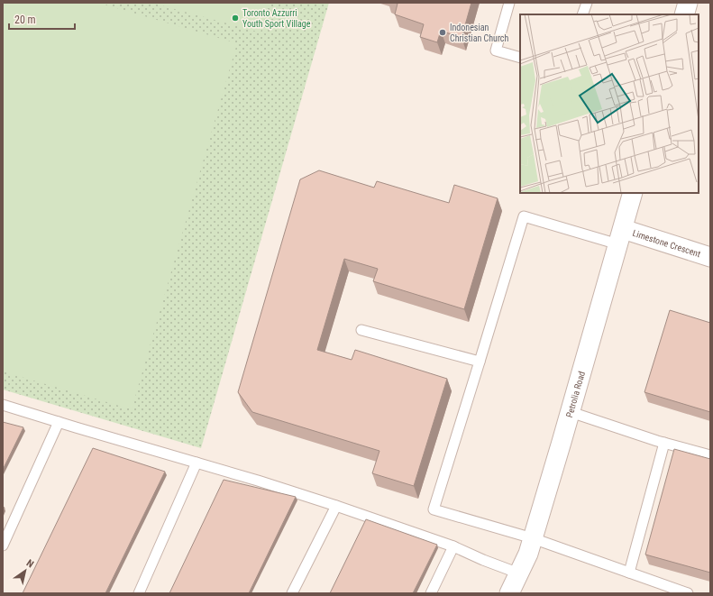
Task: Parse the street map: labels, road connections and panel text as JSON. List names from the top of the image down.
{
  "streets": {
    "street": ["Limestone Crescent", "Petrolia Road"]
  },
  "crossings": [
    ["Limestone Crescent", "Petrolia Road"]
  ],
  "places": ["Toronto Azzurri Youth Sport Village", "Indonesian Christian Church"],
  "scale_bar": "20 m",
  "north": "top right"
}
